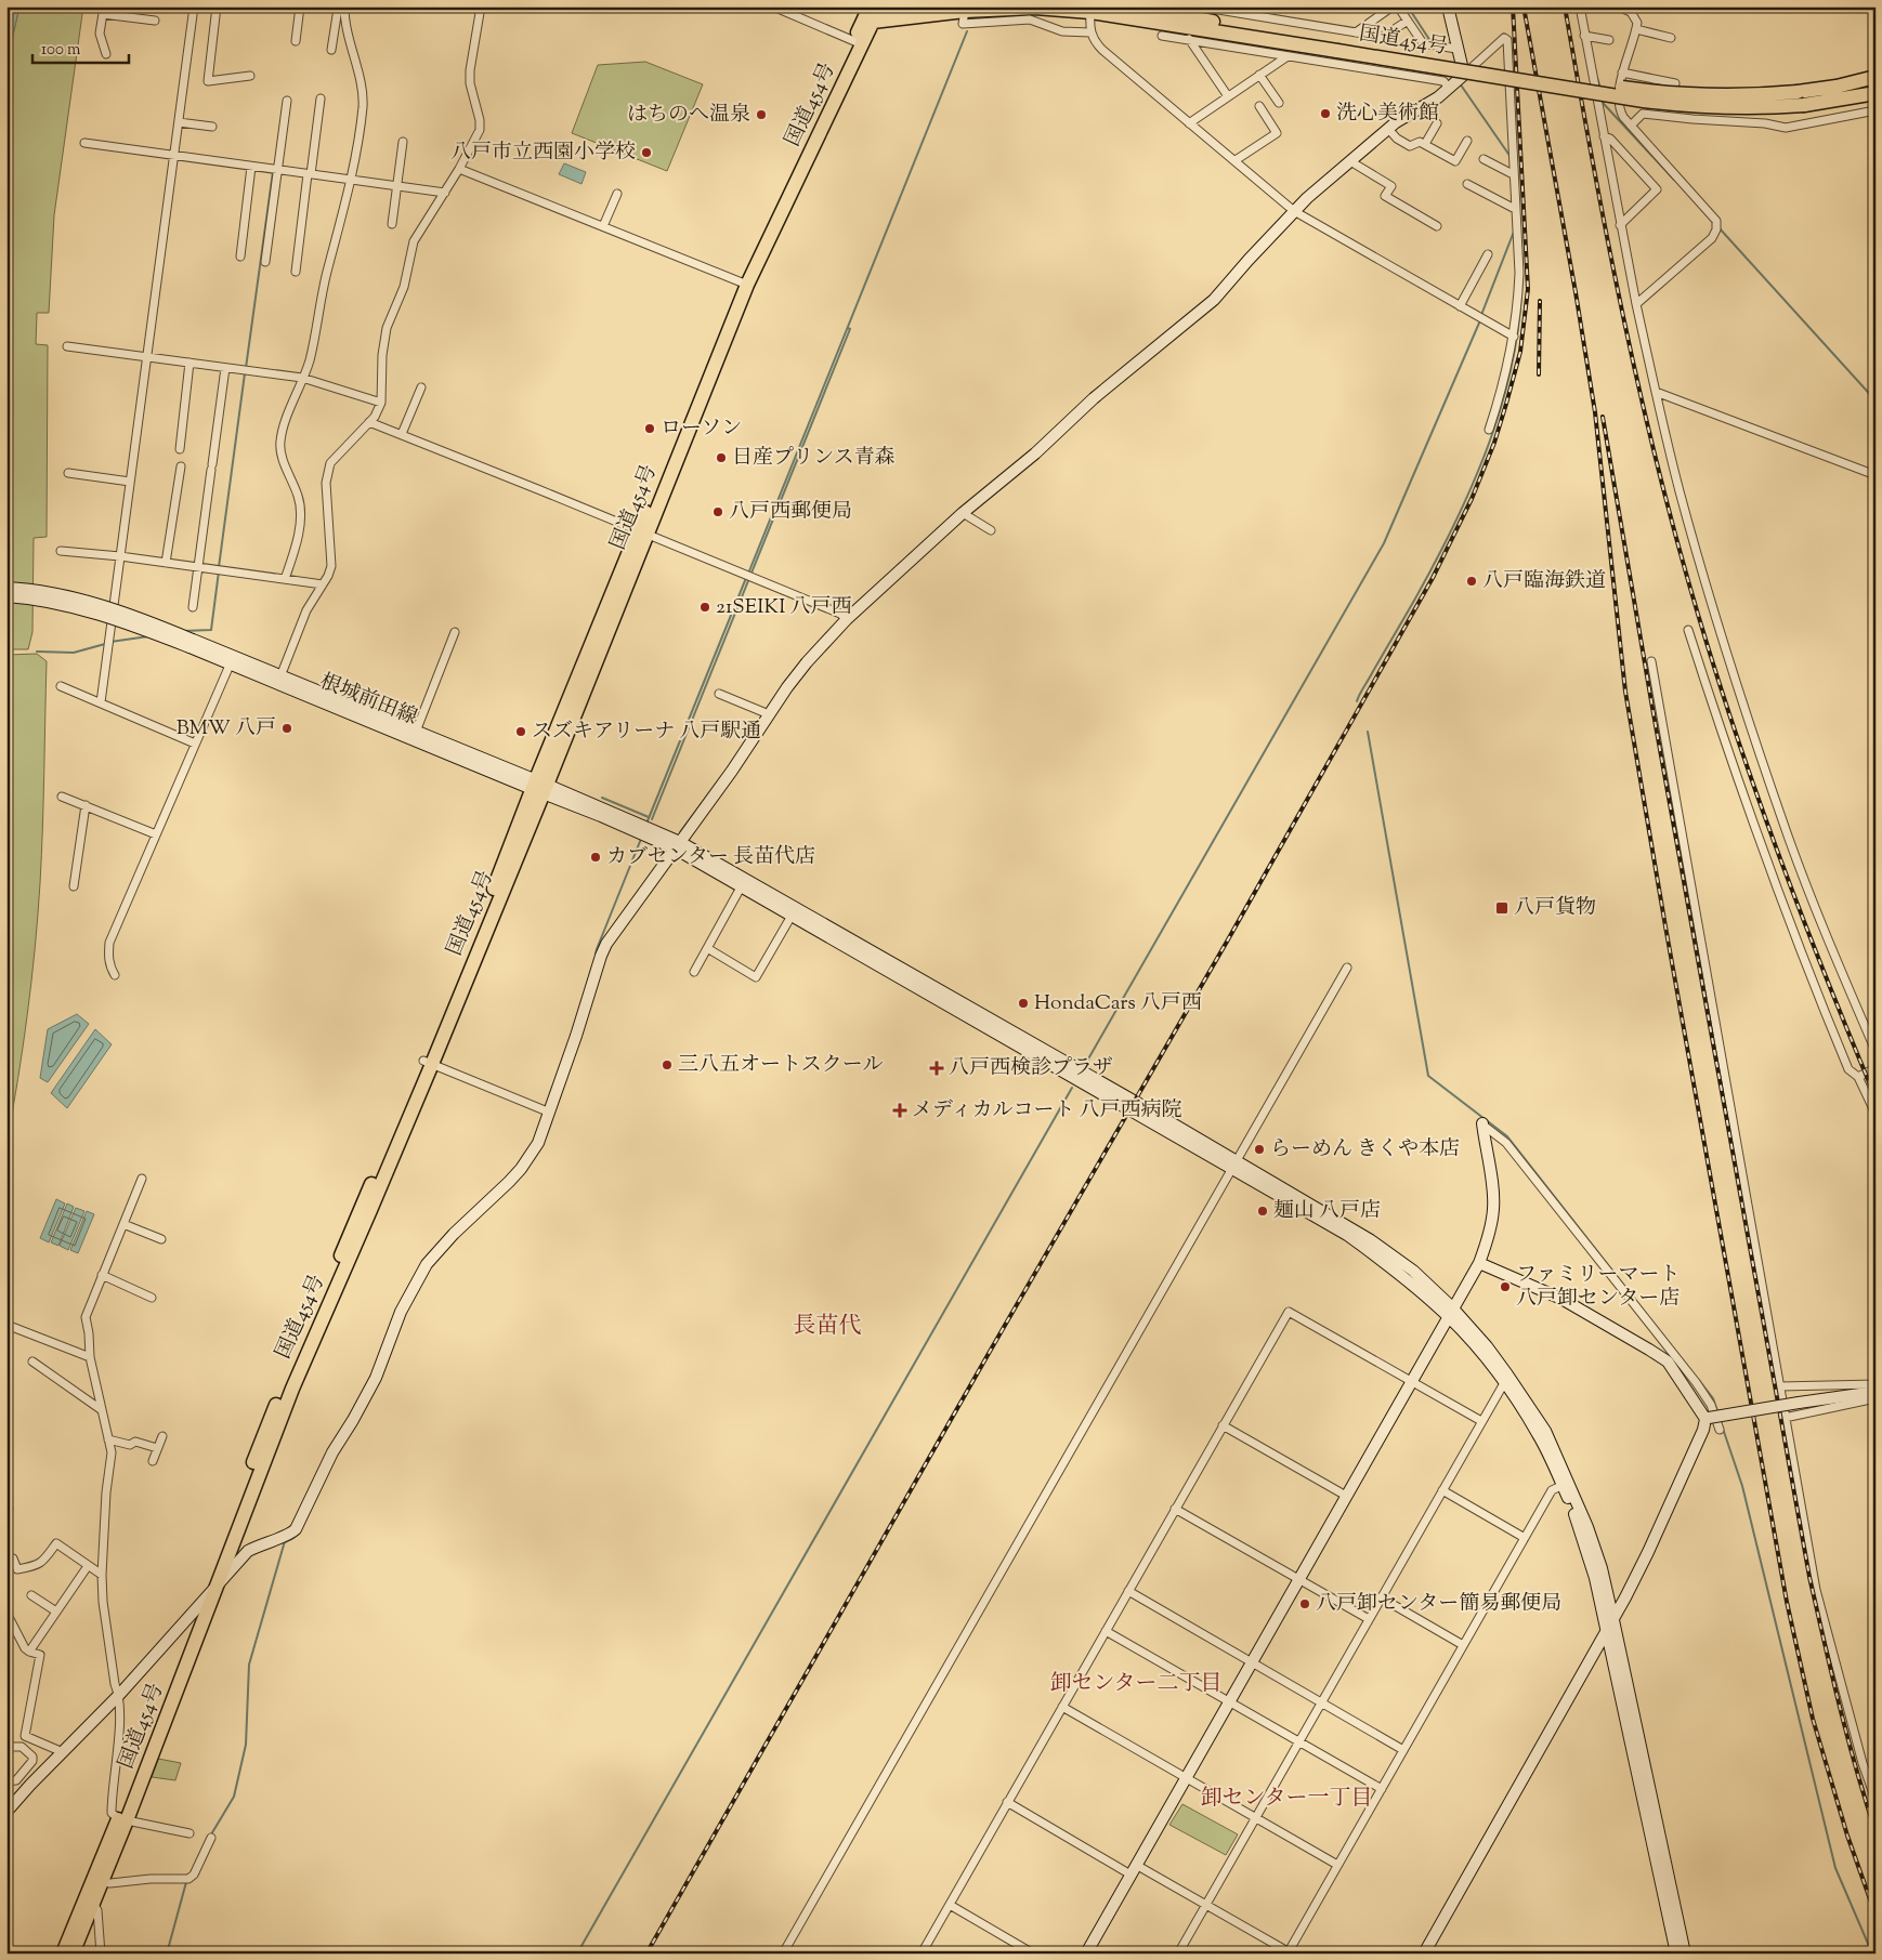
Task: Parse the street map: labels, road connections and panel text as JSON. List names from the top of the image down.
{
  "streets": {
    "highway": ["国道454号"],
    "street": ["根城前田線"]
  },
  "crossings": [
    ["国道454号", "根城前田線"]
  ],
  "districts": ["長苗代", "卸センター二丁目", "卸センター一丁目"],
  "places": {
    "other": [
      "洗心美術館",
      "はちのへ温泉",
      "八戸市立西園小学校",
      "ローソン",
      "日産プリンス青森",
      "八戸西郵便局",
      "八戸臨海鉄道",
      "21SEIKI 八戸西",
      "BMW 八戸",
      "スズキアリーナ 八戸駅通",
      "カブセンター 長苗代店",
      "HondaCars 八戸西",
      "三八五オートスクール",
      "らーめん きくや本店",
      "麺山 八戸店",
      "ファミリーマート 八戸卸センター店",
      "八戸卸センター簡易郵便局"
    ],
    "transit": ["八戸貨物"],
    "health": ["八戸西検診プラザ", "メディカルコート 八戸西病院"]
  },
  "scale_bar": "100 m"
}
